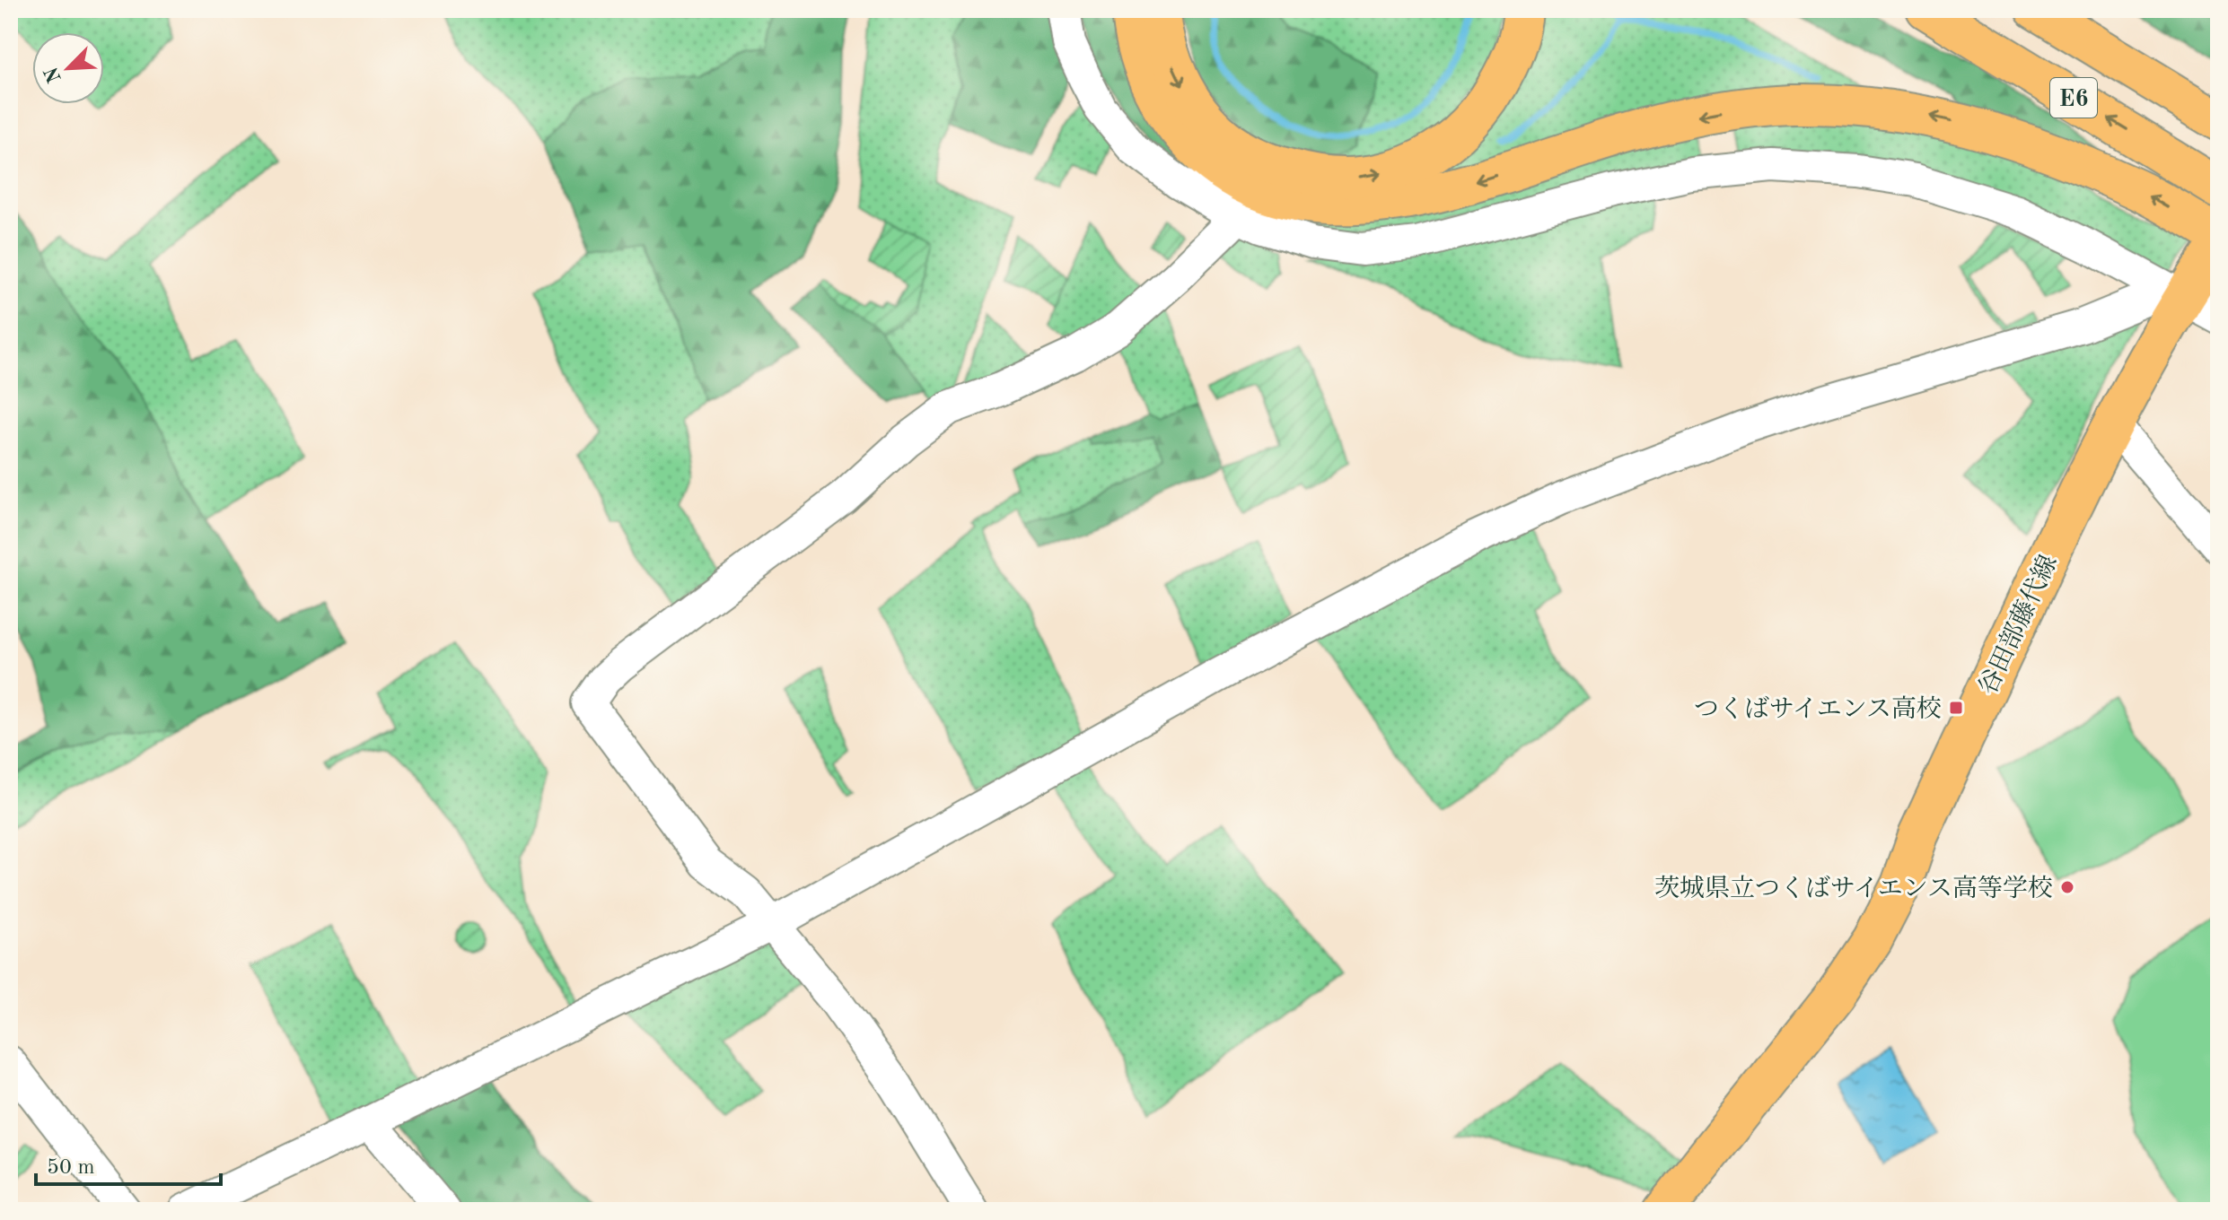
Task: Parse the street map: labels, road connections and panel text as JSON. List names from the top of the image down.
{
  "streets": {
    "main road": ["E6", "谷田部藤代線"]
  },
  "places": {
    "transit": ["つくばサイエンス高校"],
    "other": ["茨城県立つくばサイエンス高等学校"]
  },
  "scale_bar": "50 m",
  "north": "bottom left"
}
